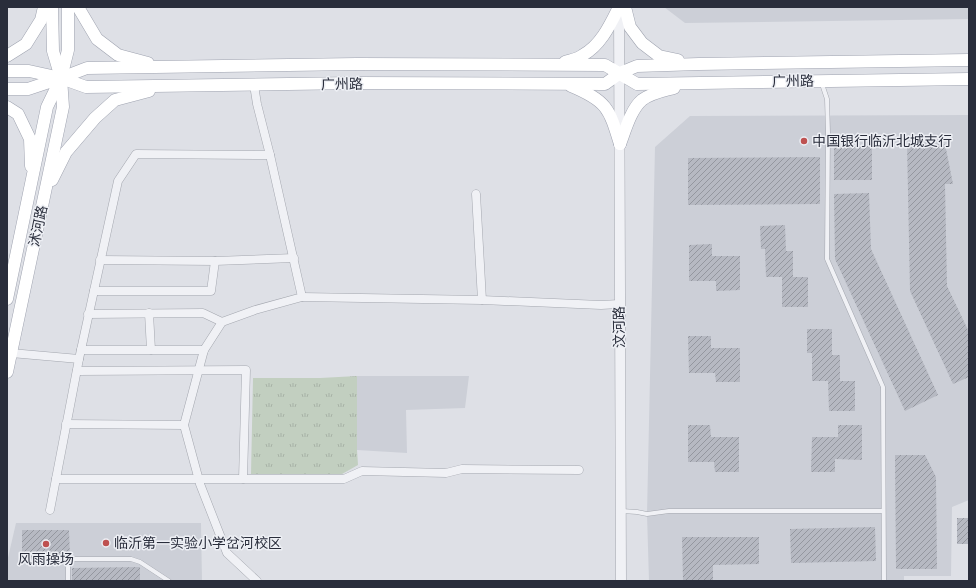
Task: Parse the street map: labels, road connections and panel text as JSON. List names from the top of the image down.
{
  "streets": {
    "main road": ["广州路", "沭河路"],
    "street": ["汶河路"]
  },
  "crossings": [
    ["广州路", "沭河路"],
    ["广州路", "汶河路"]
  ],
  "places": ["中国银行临沂北城支行", "临沂第一实验小学岔河校区", "风雨操场"]
}
